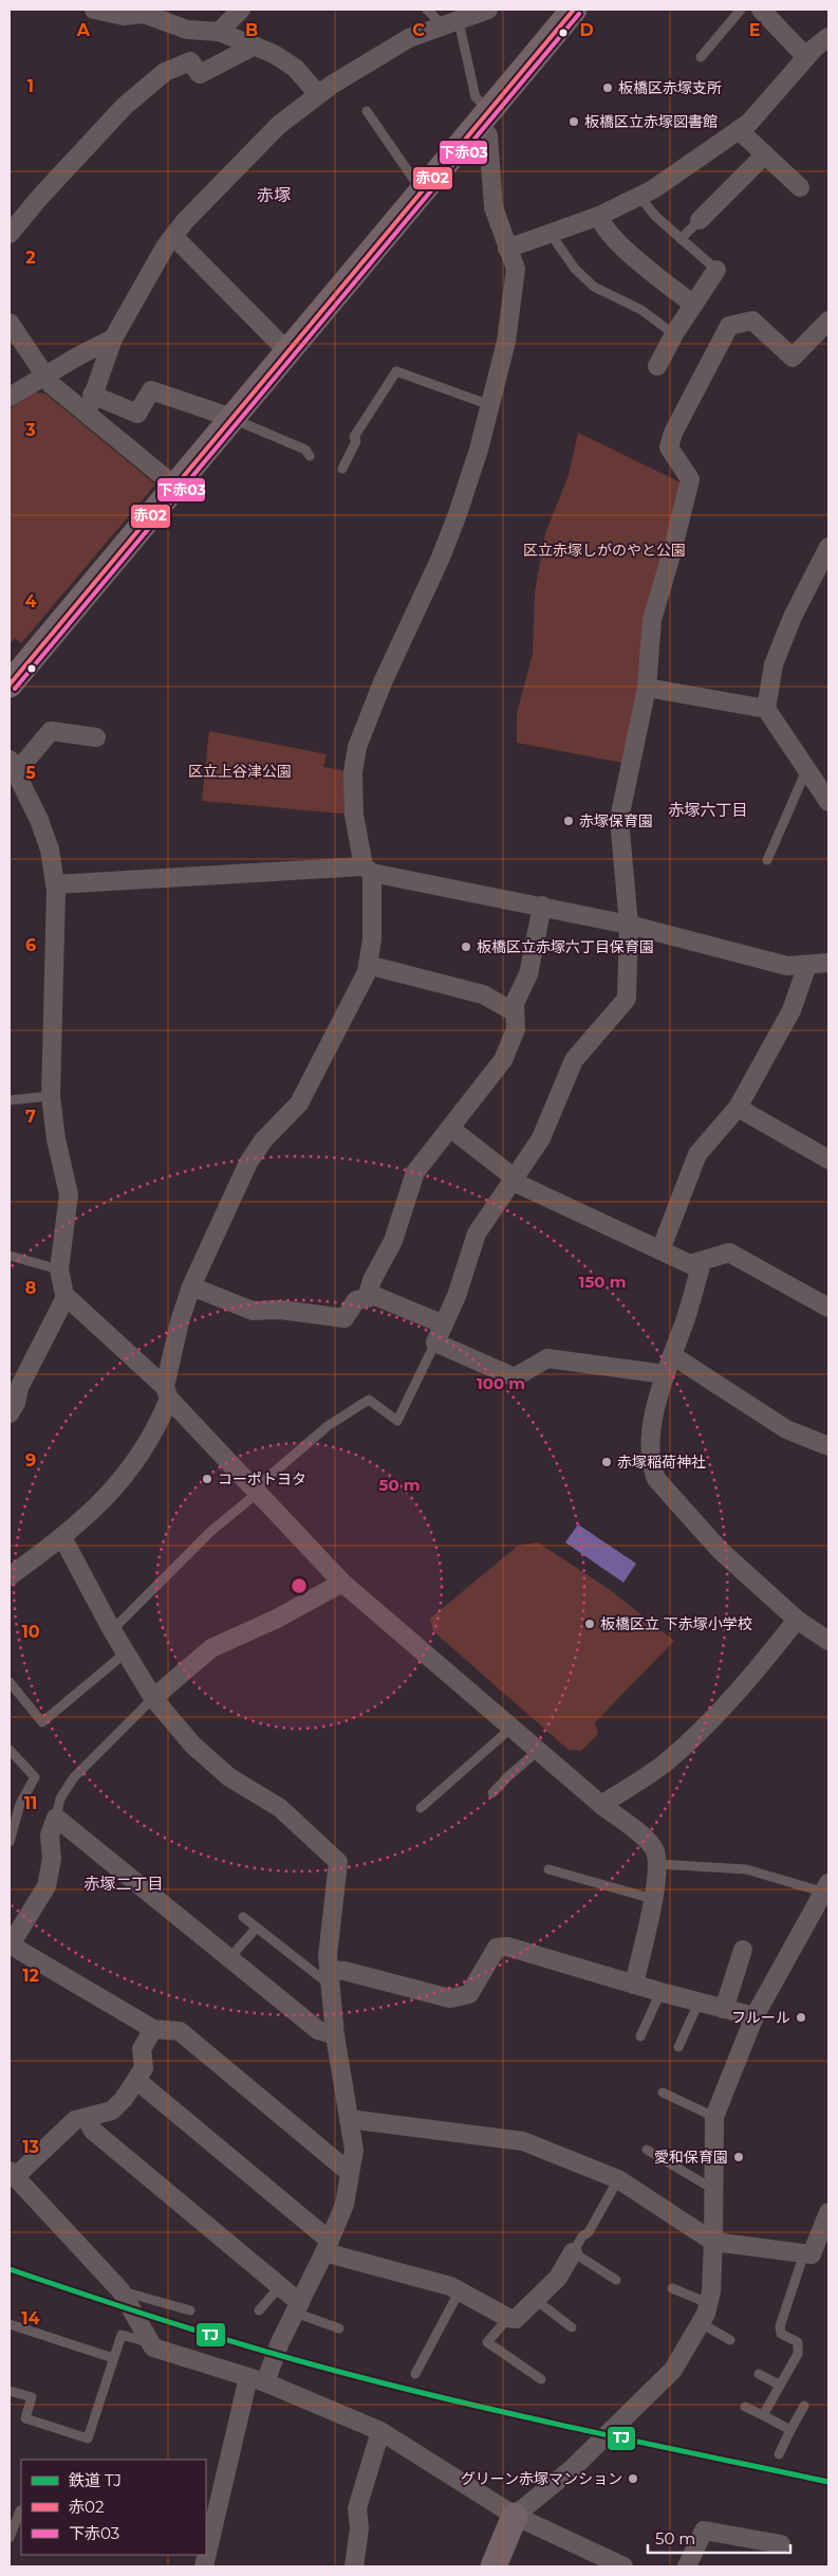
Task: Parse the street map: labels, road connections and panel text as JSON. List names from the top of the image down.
{
  "districts": ["赤塚", "赤塚六丁目", "赤塚二丁目"],
  "parks": ["区立赤塚しがのやと公園", "区立上谷津公園"],
  "places": [
    "板橋区赤塚支所",
    "板橋区立赤塚図書館",
    "赤塚保育園",
    "板橋区立赤塚六丁目保育園",
    "赤塚稲荷神社",
    "コーポトヨタ",
    "板橋区立 下赤塚小学校",
    "フルール",
    "愛和保育園",
    "グリーン赤塚マンション"
  ],
  "lines": ["transit line 赤02", "transit line 下赤03", "rail line TJ"],
  "legend": ["鉄道 TJ", "赤02", "下赤03"],
  "scale_bar": "50 m",
  "grid": {
    "columns": [
      "A",
      "B",
      "C",
      "D",
      "E"
    ],
    "rows": [
      "1",
      "2",
      "3",
      "4",
      "5",
      "6",
      "7",
      "8",
      "9",
      "10",
      "11",
      "12",
      "13",
      "14"
    ]
  },
  "rings": ["150 m", "100 m", "50 m"]
}
